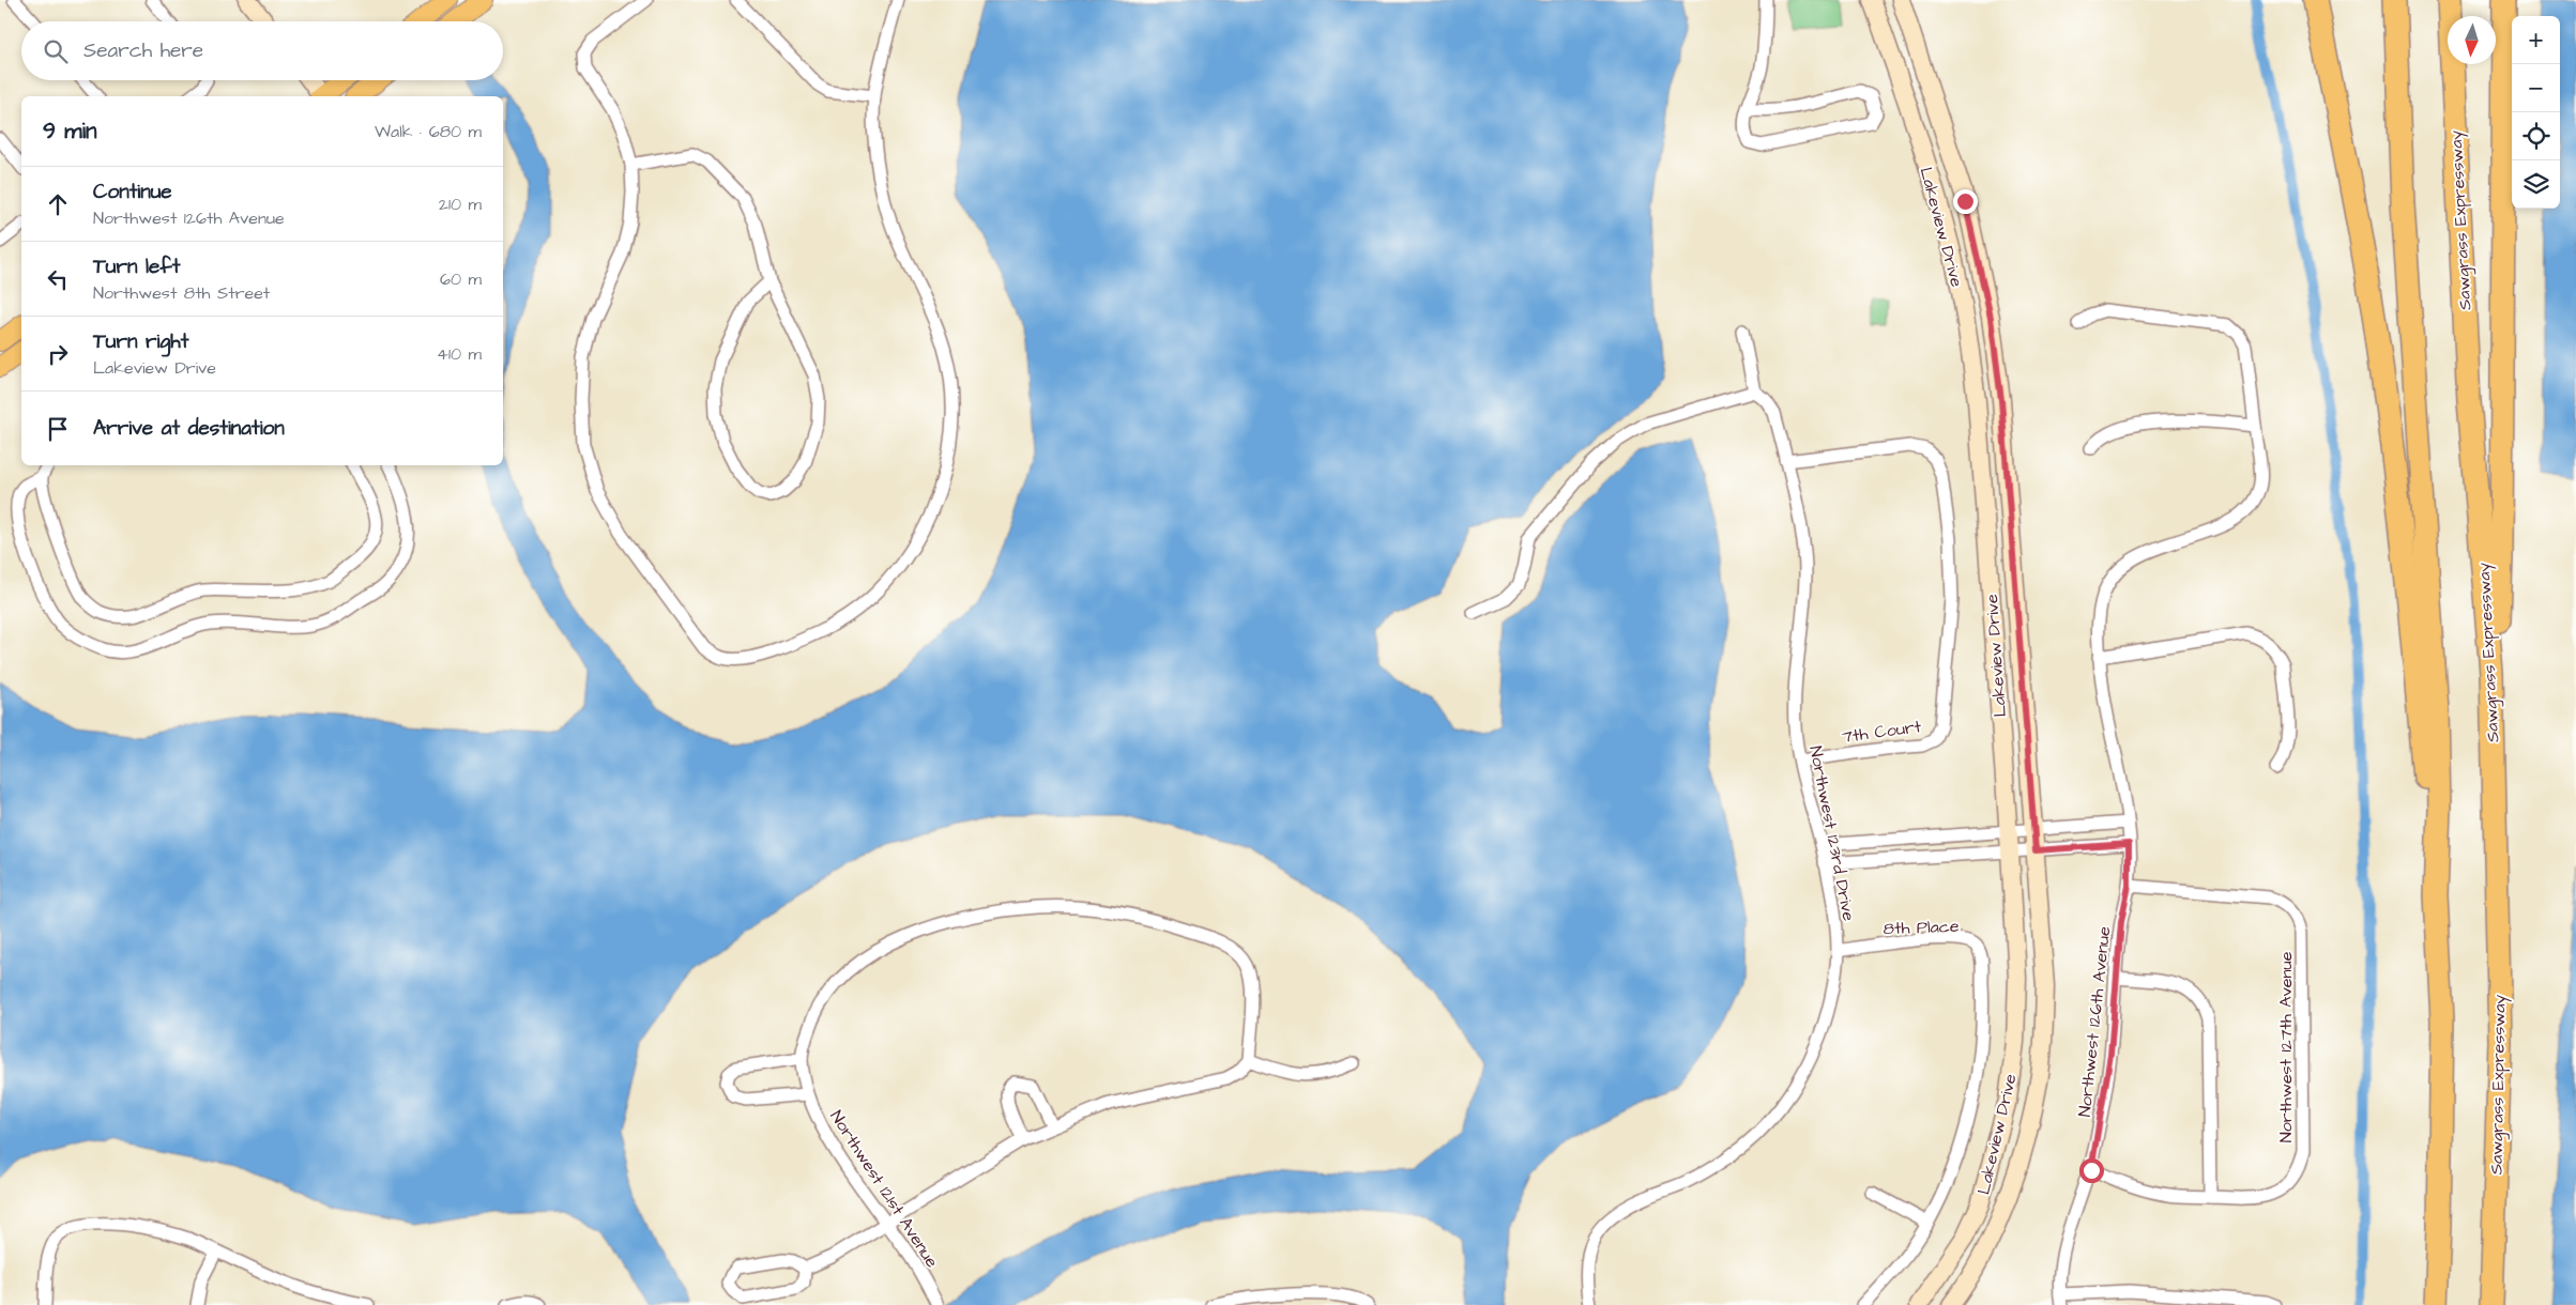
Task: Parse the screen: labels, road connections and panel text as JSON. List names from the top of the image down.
{
  "streets": {
    "highway": ["Sawgrass Expressway"],
    "street": [
      "Lakeview Drive",
      "7th Court",
      "Northwest 123rd Drive",
      "8th Place",
      "Northwest 126th Avenue",
      "Northwest 127th Avenue",
      "Northwest 121st Avenue"
    ]
  },
  "crossings": [
    ["7th Court", "Northwest 123rd Drive"],
    ["Northwest 123rd Drive", "8th Place"],
    ["Northwest 126th Avenue", "Northwest 127th Avenue"]
  ],
  "north": "bottom",
  "page": {
    "map_buttons": ["+", "−"],
    "search": "Search here",
    "heading": ["9 min", "Walk · 680 m"],
    "list": [
      ["Continue", "Northwest 126th Avenue", "210 m"],
      ["Turn left", "Northwest 8th Street", "60 m"],
      ["Turn right", "Lakeview Drive", "410 m"],
      "Arrive at destination"
    ]
  }
}
